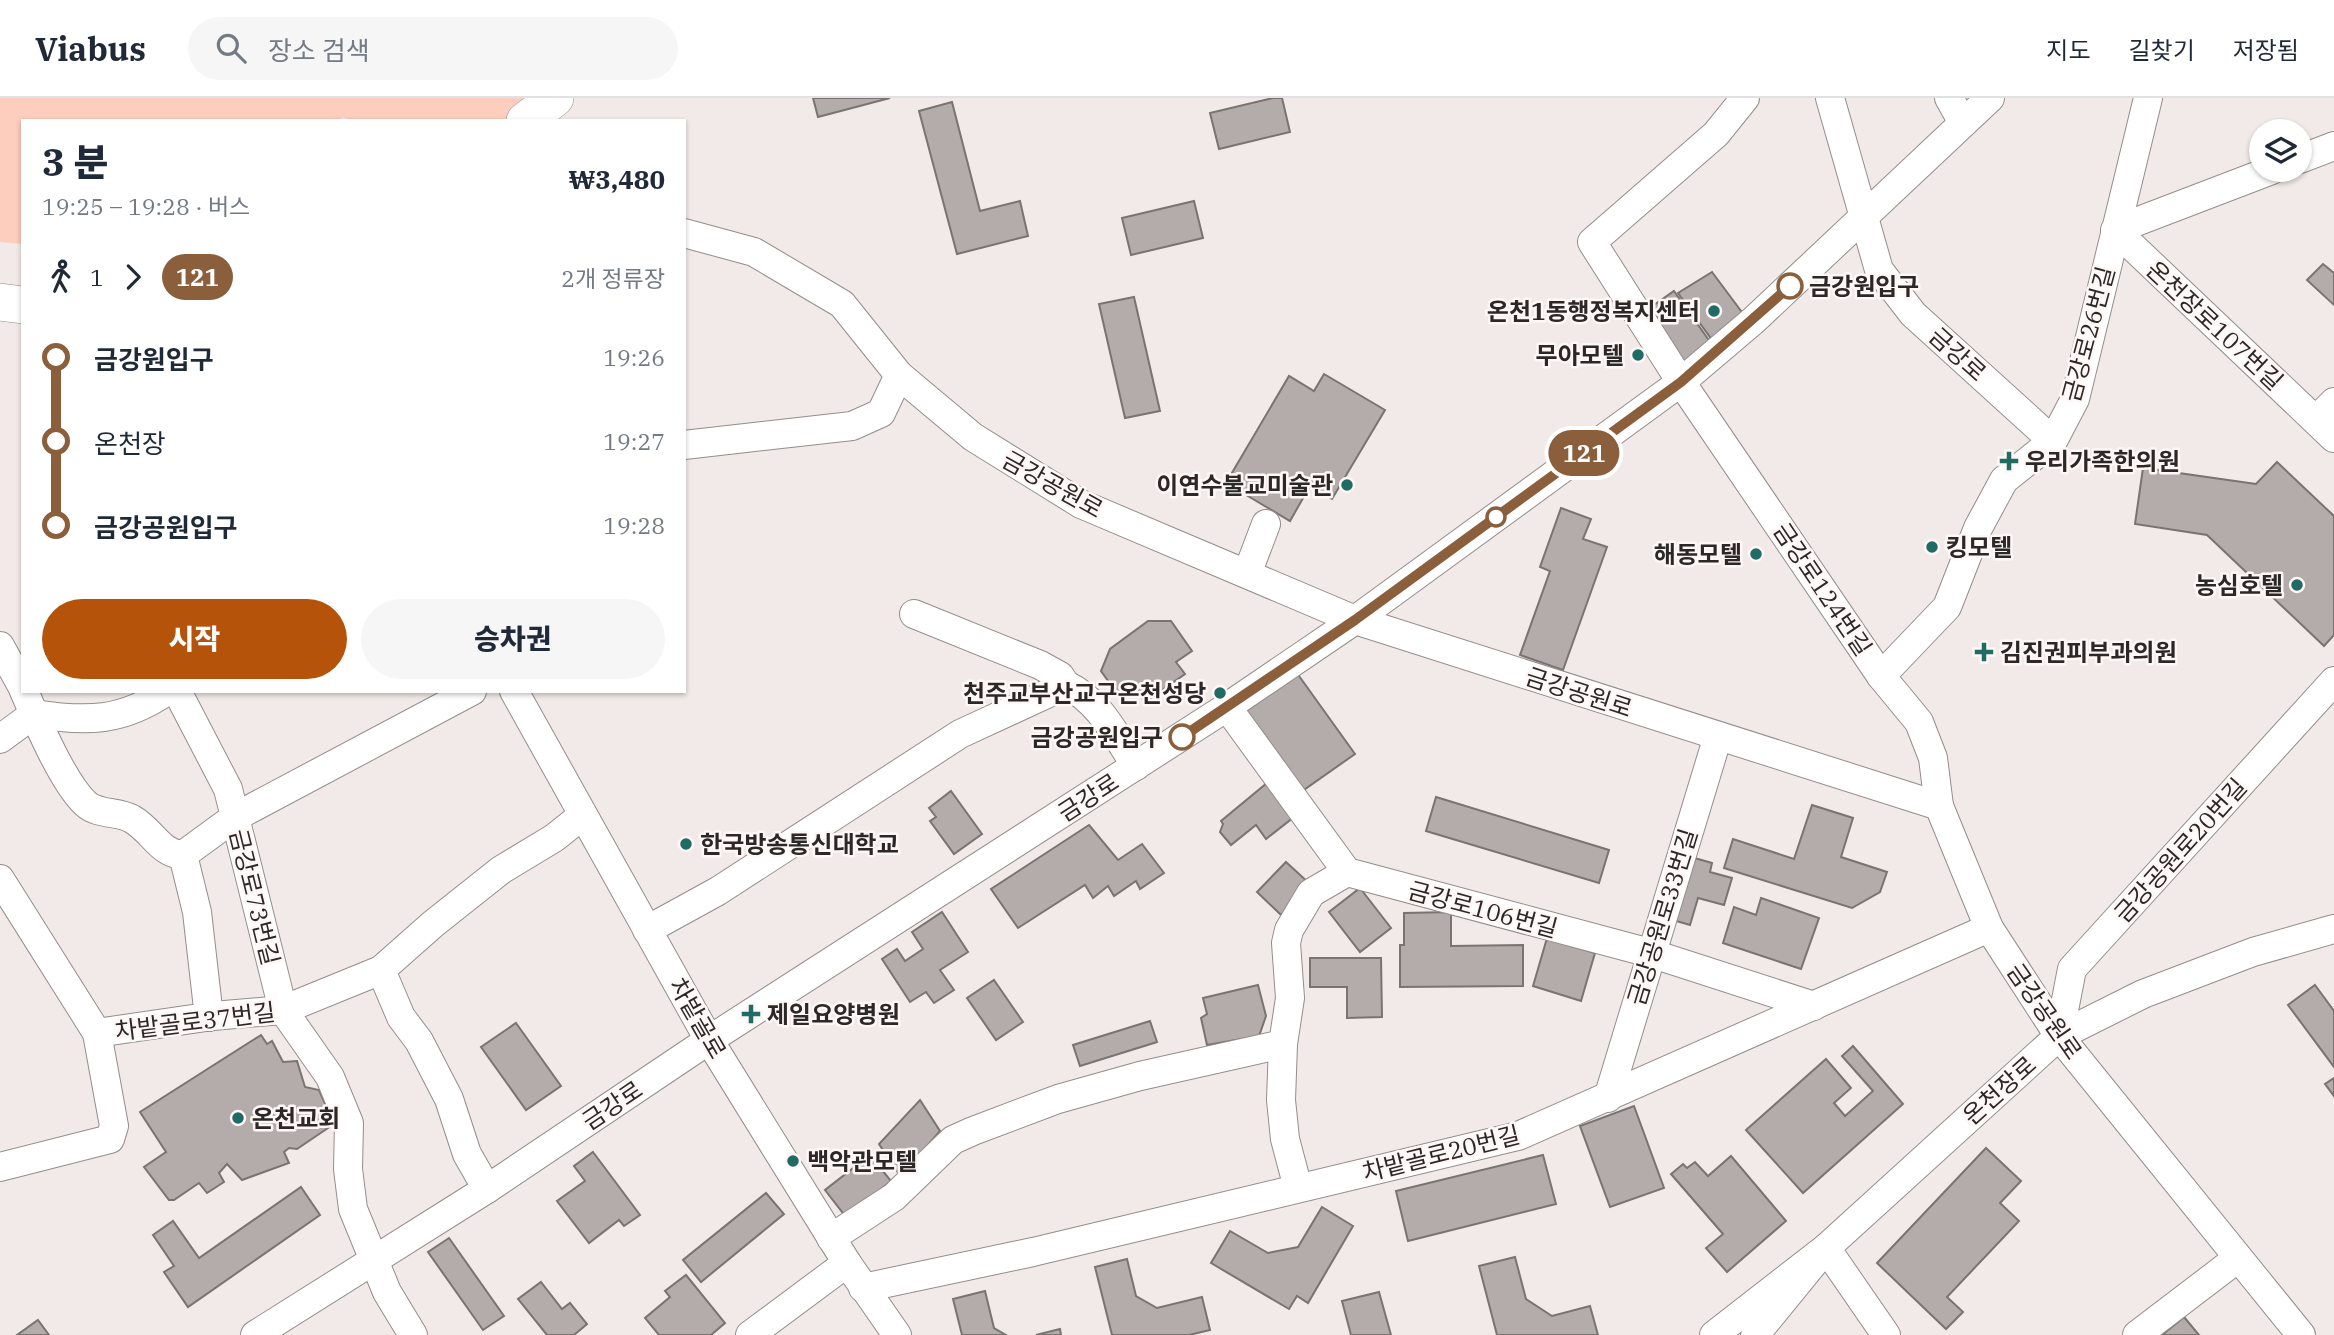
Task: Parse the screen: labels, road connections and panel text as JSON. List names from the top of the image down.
{
  "streets": {
    "street": [
      "온천장로107번길",
      "금강로26번길",
      "금강로",
      "금강공원로",
      "금강로124번길",
      "금강공원로20번길",
      "금강로73번길",
      "금강로106번길",
      "금강공원로33번길",
      "차밭골로",
      "차밭골로37번길",
      "온천장로",
      "차밭골로20번길"
    ]
  },
  "crossings": [
    ["온천장로107번길", "금강로26번길"],
    ["금강로26번길", "금강로"],
    ["금강로26번길", "금강로124번길"],
    ["금강로", "금강공원로"],
    ["금강로", "금강로124번길"],
    ["금강로", "금강로73번길"],
    ["금강로", "차밭골로"],
    ["금강공원로", "금강로124번길"],
    ["금강공원로", "금강공원로20번길"],
    ["금강공원로", "금강공원로33번길"],
    ["금강공원로", "온천장로"],
    ["금강공원로", "차밭골로20번길"],
    ["금강공원로20번길", "온천장로"],
    ["금강로73번길", "차밭골로37번길"],
    ["금강로106번길", "금강공원로33번길"],
    ["금강로106번길", "차밭골로20번길"],
    ["금강공원로33번길", "차밭골로20번길"],
    ["차밭골로", "차밭골로37번길"],
    ["차밭골로", "차밭골로20번길"]
  ],
  "places": {
    "other": [
      "금강원입구",
      "온천1동행정복지센터",
      "무아모텔",
      "이연수불교미술관",
      "킹모텔",
      "해동모텔",
      "농심호텔",
      "천주교부산교구온천성당",
      "금강공원입구",
      "한국방송통신대학교",
      "온천교회",
      "백악관모텔"
    ],
    "health": ["우리가족한의원", "김진권피부과의원", "제일요양병원"]
  },
  "lines": ["bus line 121"],
  "page": {
    "header": "Viabus",
    "search": "장소 검색",
    "nav": ["지도", "길찾기", "저장됨"],
    "on_map": "121",
    "heading": ["3 분", "19:25 – 19:28 · 버스", "₩3,480"],
    "legs": ["1", "121", "2개 정류장"],
    "list": [
      {
        "name": "금강원입구",
        "value": "19:26"
      },
      {
        "name": "온천장",
        "value": "19:27"
      },
      {
        "name": "금강공원입구",
        "value": "19:28"
      }
    ],
    "buttons": ["시작", "승차권"]
  }
}
